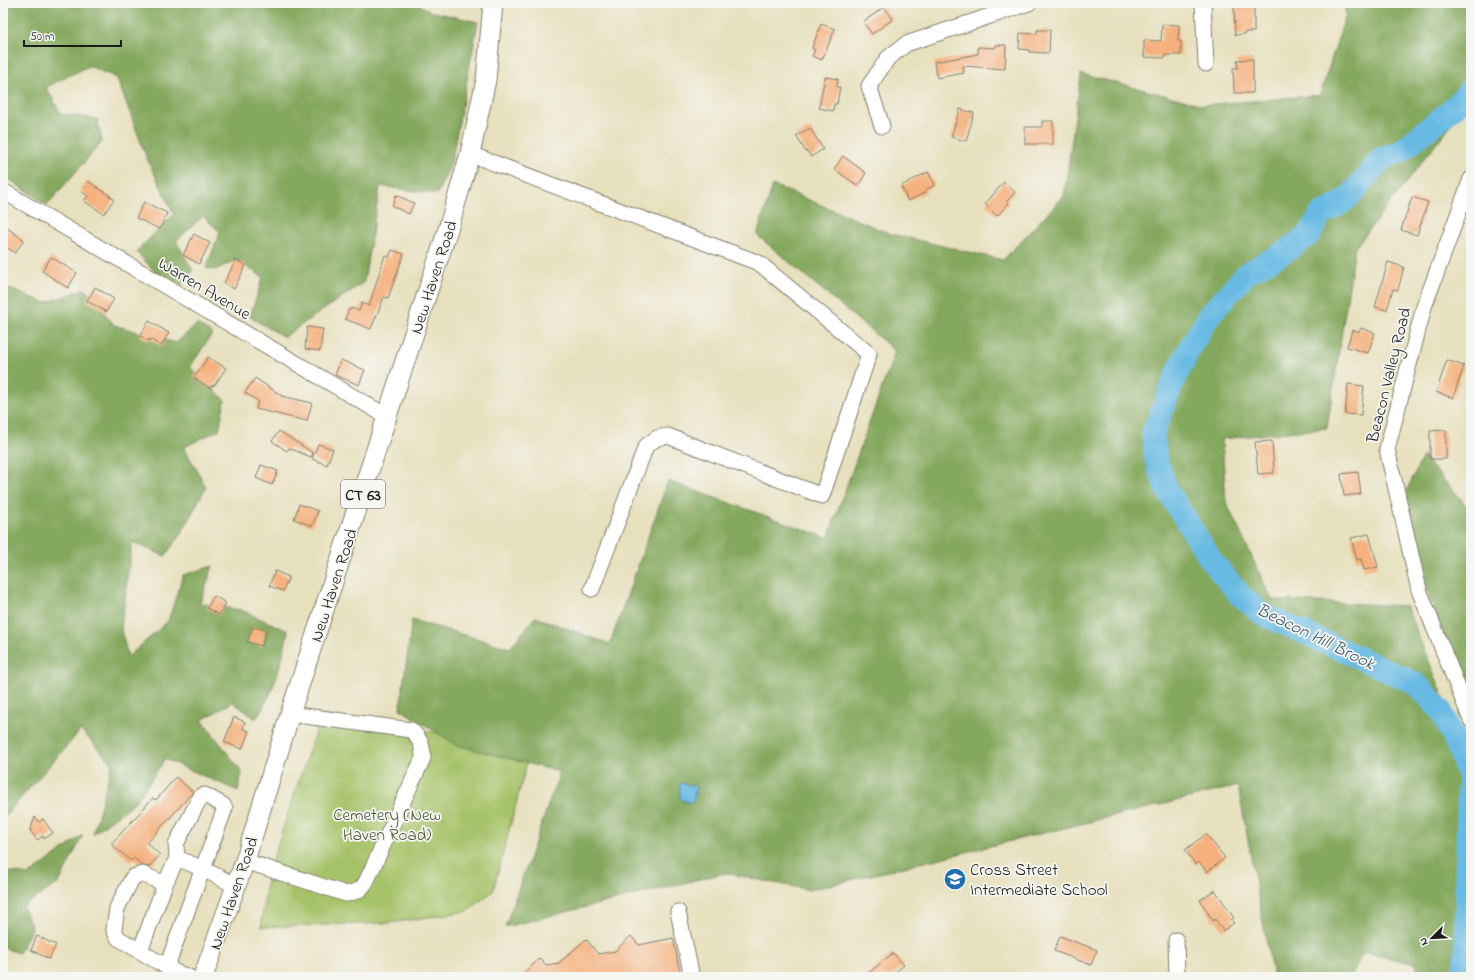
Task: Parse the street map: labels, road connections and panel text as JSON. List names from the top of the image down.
{
  "streets": {
    "main road": ["New Haven Road", "CT 63"],
    "street": ["Warren Avenue", "Beacon Valley Road"]
  },
  "crossings": [
    ["New Haven Road", "Warren Avenue"]
  ],
  "water": ["Beacon Hill Brook"],
  "parks": ["Cemetery (New Haven Road)"],
  "places": {
    "school or university": ["Cross Street Intermediate School"]
  },
  "scale_bar": "50 m",
  "north": "bottom left"
}
